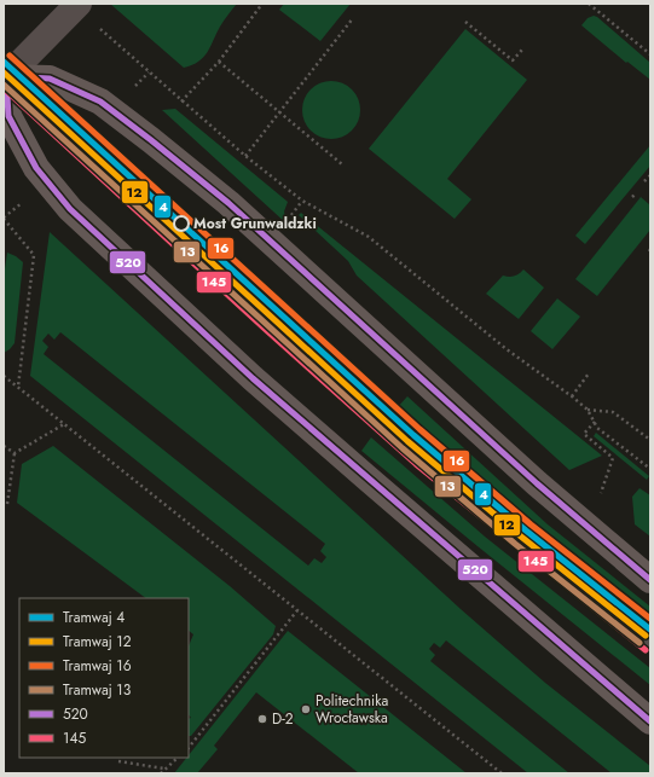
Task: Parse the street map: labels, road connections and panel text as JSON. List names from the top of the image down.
{
  "places": ["Most Grunwaldzki", "Politechnika Wrocławska", "D-2"],
  "lines": [
    "tram line 16",
    "tram line 4",
    "tram line 12",
    "transit line 520",
    "tram line 13",
    "transit line 145"
  ],
  "legend": [
    "Tramwaj 4",
    "Tramwaj 12",
    "Tramwaj 16",
    "Tramwaj 13",
    "520",
    "145"
  ]
}
